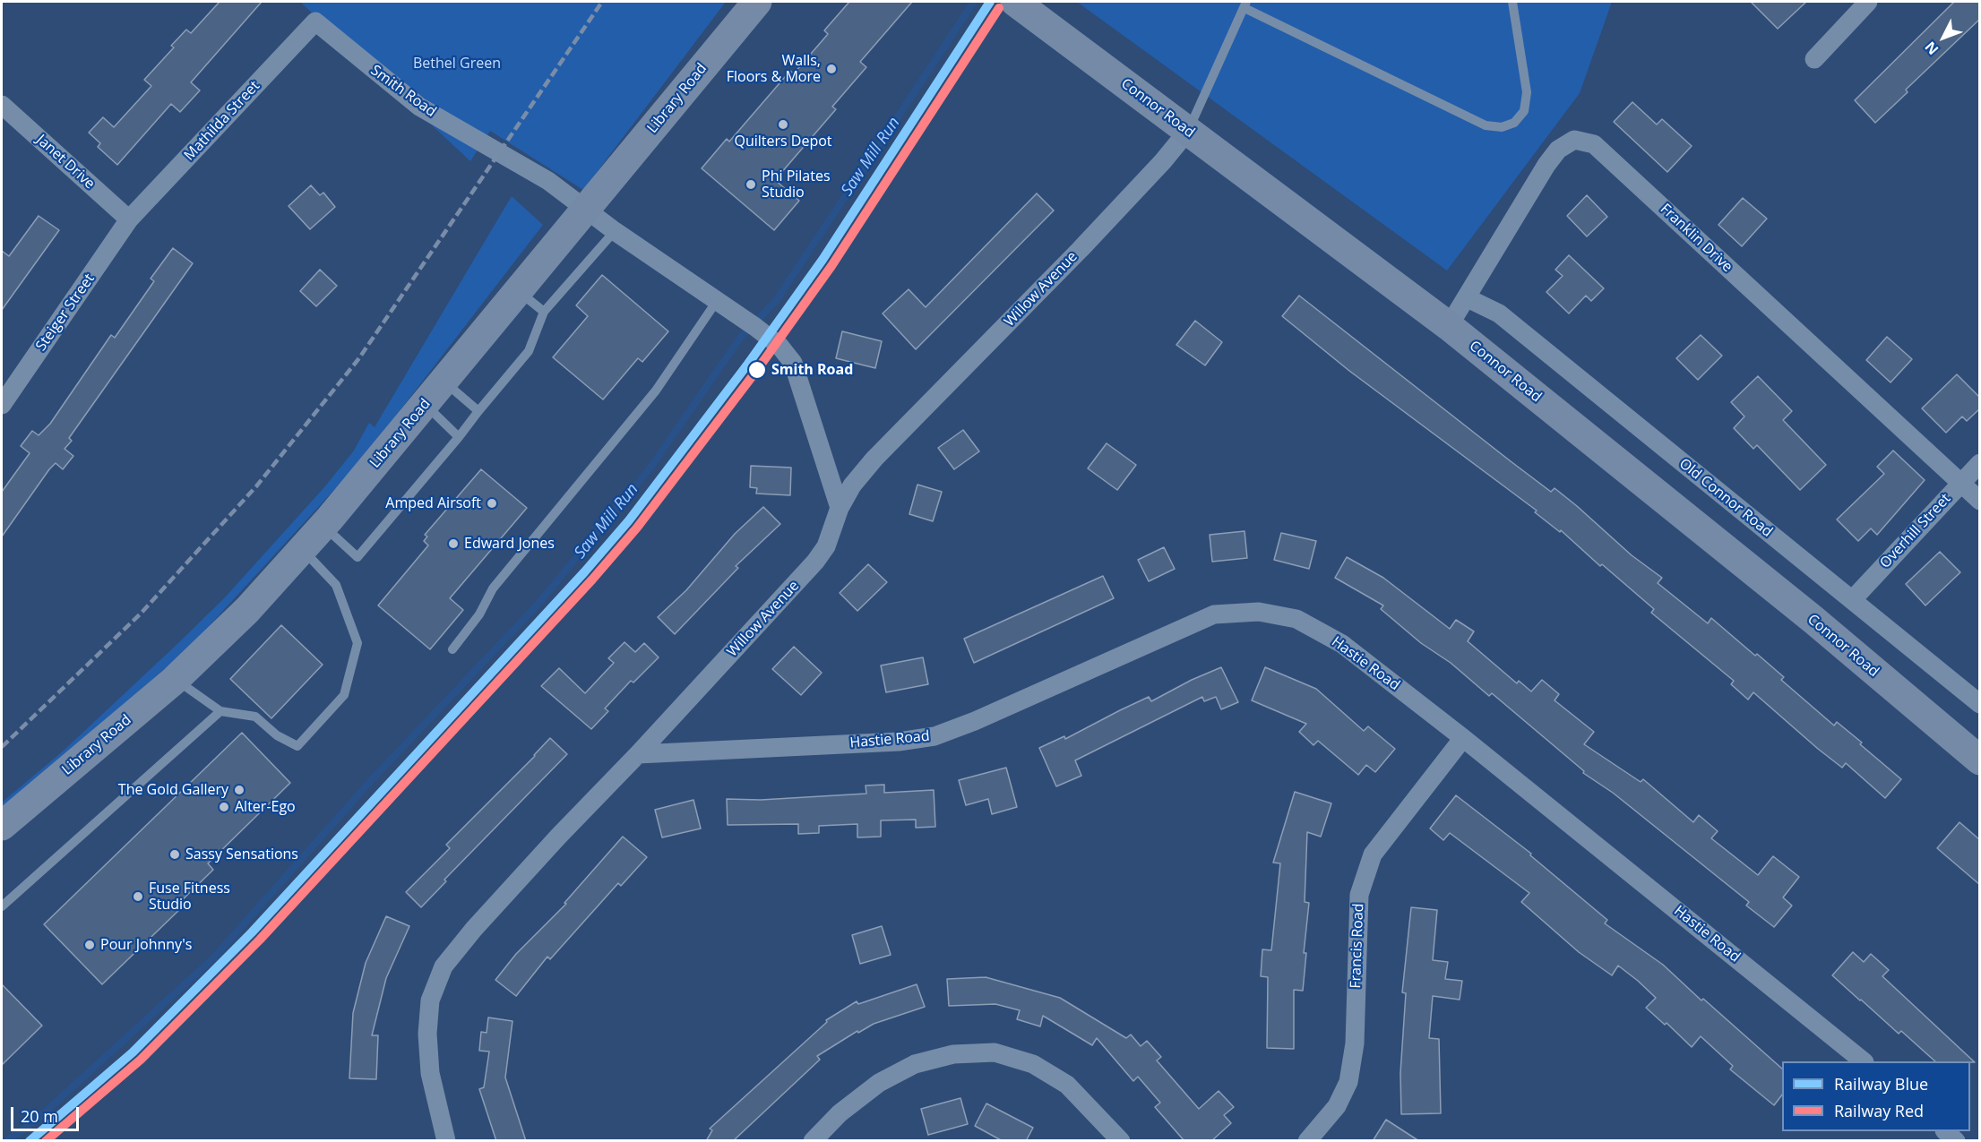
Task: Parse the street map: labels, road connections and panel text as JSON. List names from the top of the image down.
{
  "streets": {
    "main road": ["Library Road", "Connor Road"],
    "street": [
      "Smith Road",
      "Mathilda Street",
      "Janet Drive",
      "Franklin Drive",
      "Willow Avenue",
      "Steiger Street",
      "Old Connor Road",
      "Overhill Street",
      "Hastie Road",
      "Francis Road"
    ]
  },
  "crossings": [
    ["Smith Road", "Library Road"],
    ["Smith Road", "Mathilda Street"],
    ["Smith Road", "Willow Avenue"],
    ["Connor Road", "Franklin Drive"],
    ["Connor Road", "Willow Avenue"],
    ["Mathilda Street", "Janet Drive"],
    ["Mathilda Street", "Steiger Street"],
    ["Janet Drive", "Steiger Street"],
    ["Franklin Drive", "Old Connor Road"],
    ["Franklin Drive", "Overhill Street"],
    ["Willow Avenue", "Hastie Road"],
    ["Old Connor Road", "Overhill Street"],
    ["Hastie Road", "Francis Road"]
  ],
  "water": ["Saw Mill Run"],
  "parks": ["Bethel Green"],
  "places": [
    "Walls, Floors & More",
    "Quilters Depot",
    "Phi Pilates Studio",
    "Smith Road",
    "Amped Airsoft",
    "Edward Jones",
    "The Gold Gallery",
    "Alter-Ego",
    "Sassy Sensations",
    "Fuse Fitness Studio",
    "Pour Johnny's"
  ],
  "lines": ["rail line Blue", "rail line Red"],
  "legend": ["Railway Blue", "Railway Red"],
  "scale_bar": "20 m",
  "north": "bottom left"
}
